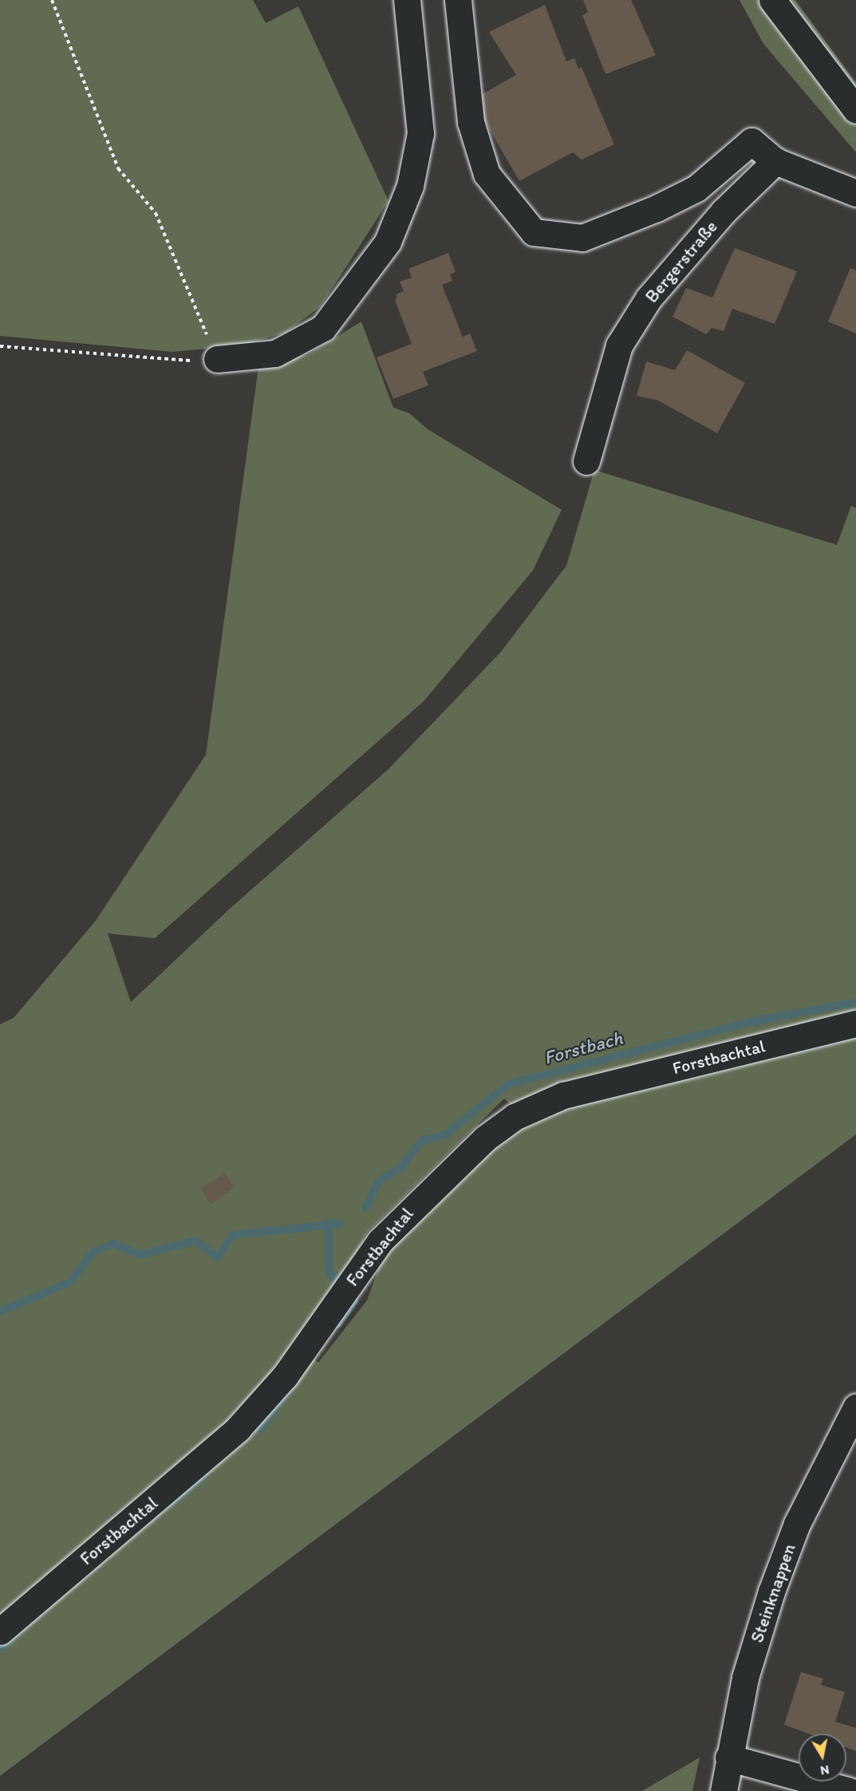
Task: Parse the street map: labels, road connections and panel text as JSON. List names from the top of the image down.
{
  "streets": {
    "street": ["Bergerstraße", "Forstbachtal", "Steinknappen"]
  },
  "water": ["Forstbach"],
  "north": "bottom"
}
